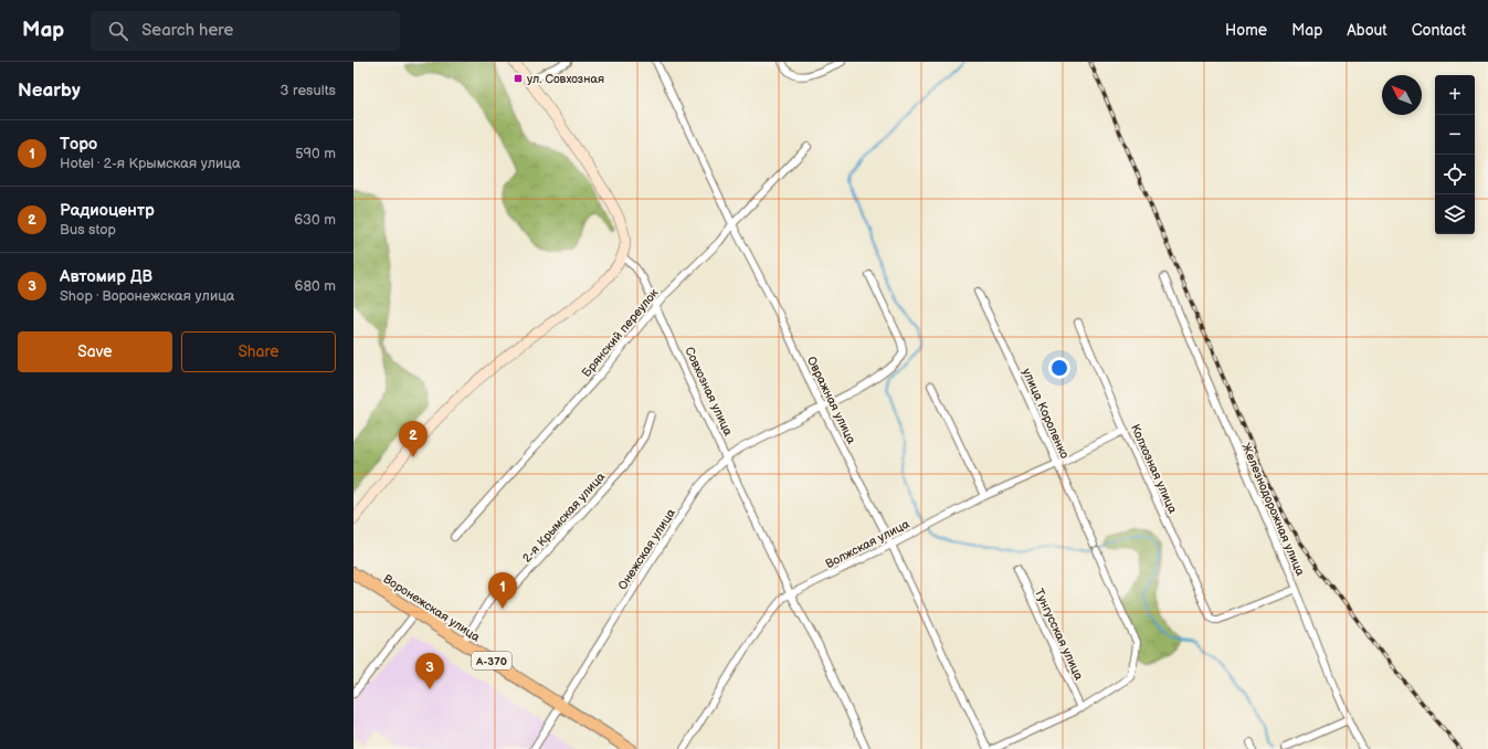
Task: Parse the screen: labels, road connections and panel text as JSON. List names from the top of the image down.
{
  "streets": {
    "highway": ["Воронежская улица", "А-370"],
    "street": [
      "Брянский переулок",
      "Совхозная улица",
      "Овражная улица",
      "улица Короленко",
      "Колхозная улица",
      "Железнодорожная улица",
      "2-я Крымская улица",
      "Волжская улица",
      "Онежская улица",
      "Тунгусская улица"
    ]
  },
  "crossings": [
    ["Брянский переулок", "Совхозная улица"],
    ["Брянский переулок", "Овражная улица"],
    ["Совхозная улица", "Волжская улица"],
    ["Совхозная улица", "Онежская улица"],
    ["Овражная улица", "Волжская улица"],
    ["Овражная улица", "Онежская улица"],
    ["улица Короленко", "Волжская улица"],
    ["улица Короленко", "Тунгусская улица"],
    ["Колхозная улица", "Железнодорожная улица"],
    ["Колхозная улица", "Волжская улица"],
    ["2-я Крымская улица", "Воронежская улица"],
    ["Онежская улица", "Воронежская улица"]
  ],
  "places": {
    "transit": ["ул. Совхозная"]
  },
  "north": "top left",
  "page": {
    "header": "Map",
    "search": "Search here",
    "nav": [
      "Home",
      "Map",
      "About",
      "Contact"
    ],
    "heading": ["Nearby", "3 results"],
    "map_buttons": ["+", "−"],
    "list": [
      {
        "mark": "1",
        "name": "Торо",
        "note": "Hotel · 2-я Крымская улица",
        "value": "590 m"
      },
      {
        "mark": "2",
        "name": "Радиоцентр",
        "note": "Bus stop",
        "value": "630 m"
      },
      {
        "mark": "3",
        "name": "Автомир ДВ",
        "note": "Shop · Воронежская улица",
        "value": "680 m"
      }
    ],
    "buttons": ["Save", "Share"],
    "pins": ["2", "1", "3"]
  }
}
